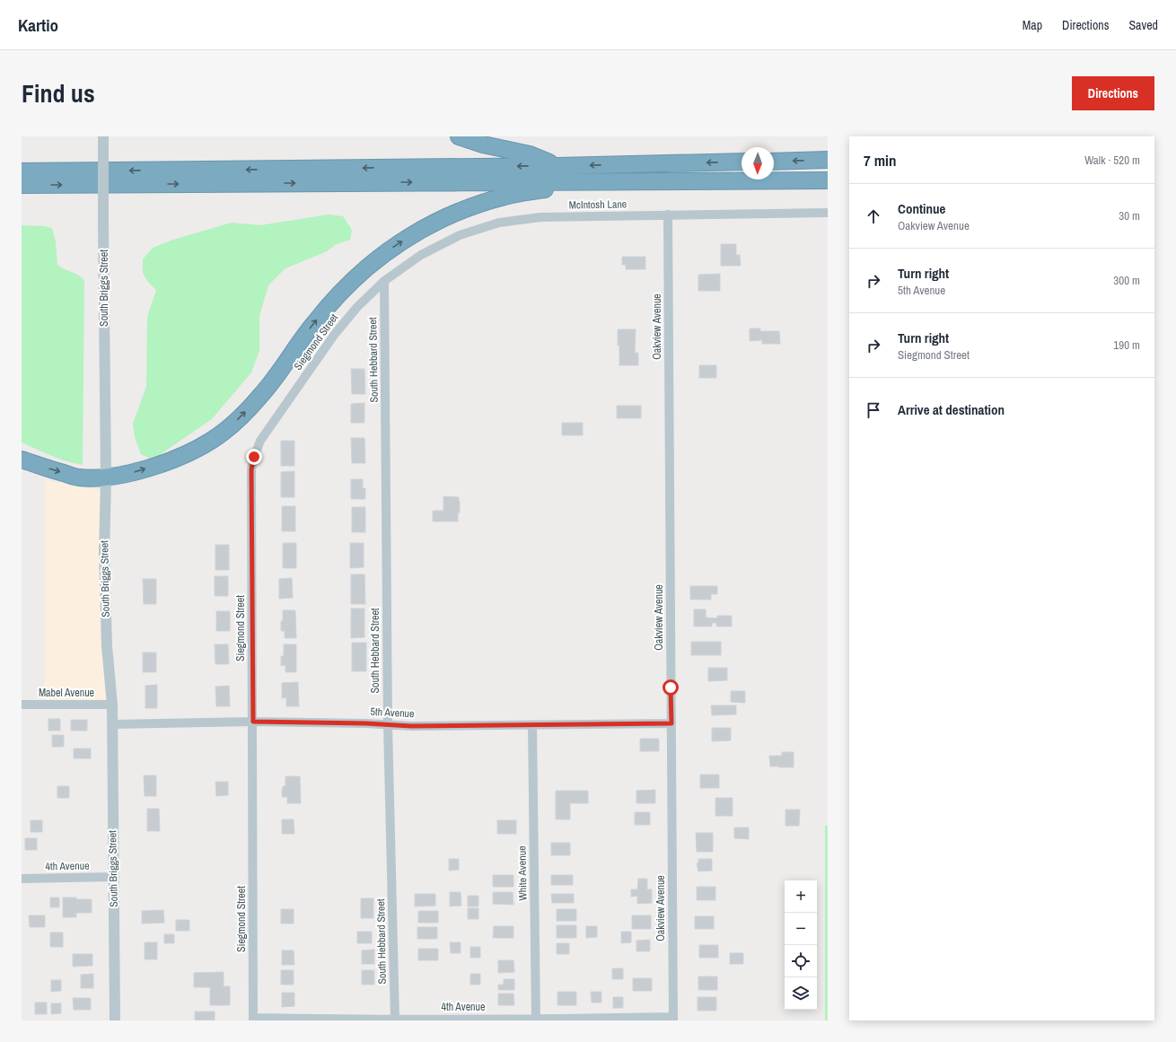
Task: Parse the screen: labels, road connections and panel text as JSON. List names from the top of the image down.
{
  "streets": {
    "street": [
      "McIntosh Lane",
      "South Briggs Street",
      "Oakview Avenue",
      "Siegmond Street",
      "South Hebbard Street",
      "Mabel Avenue",
      "5th Avenue",
      "4th Avenue",
      "White Avenue"
    ]
  },
  "crossings": [
    ["McIntosh Lane", "Oakview Avenue"],
    ["McIntosh Lane", "Siegmond Street"],
    ["McIntosh Lane", "South Hebbard Street"],
    ["South Briggs Street", "Mabel Avenue"],
    ["South Briggs Street", "5th Avenue"],
    ["South Briggs Street", "4th Avenue"],
    ["Oakview Avenue", "5th Avenue"],
    ["Oakview Avenue", "4th Avenue"],
    ["Siegmond Street", "South Hebbard Street"],
    ["Siegmond Street", "5th Avenue"],
    ["Siegmond Street", "4th Avenue"],
    ["South Hebbard Street", "5th Avenue"],
    ["South Hebbard Street", "4th Avenue"],
    ["5th Avenue", "White Avenue"],
    ["4th Avenue", "White Avenue"]
  ],
  "north": "bottom",
  "page": {
    "header": "Kartio",
    "nav": ["Map", "Directions", "Saved"],
    "title": "Find us",
    "buttons": "Directions",
    "heading": ["7 min", "Walk · 520 m"],
    "list": [
      ["Continue", "Oakview Avenue", "30 m"],
      ["Turn right", "5th Avenue", "300 m"],
      ["Turn right", "Siegmond Street", "190 m"],
      "Arrive at destination"
    ],
    "map_buttons": ["+", "−"]
  }
}
